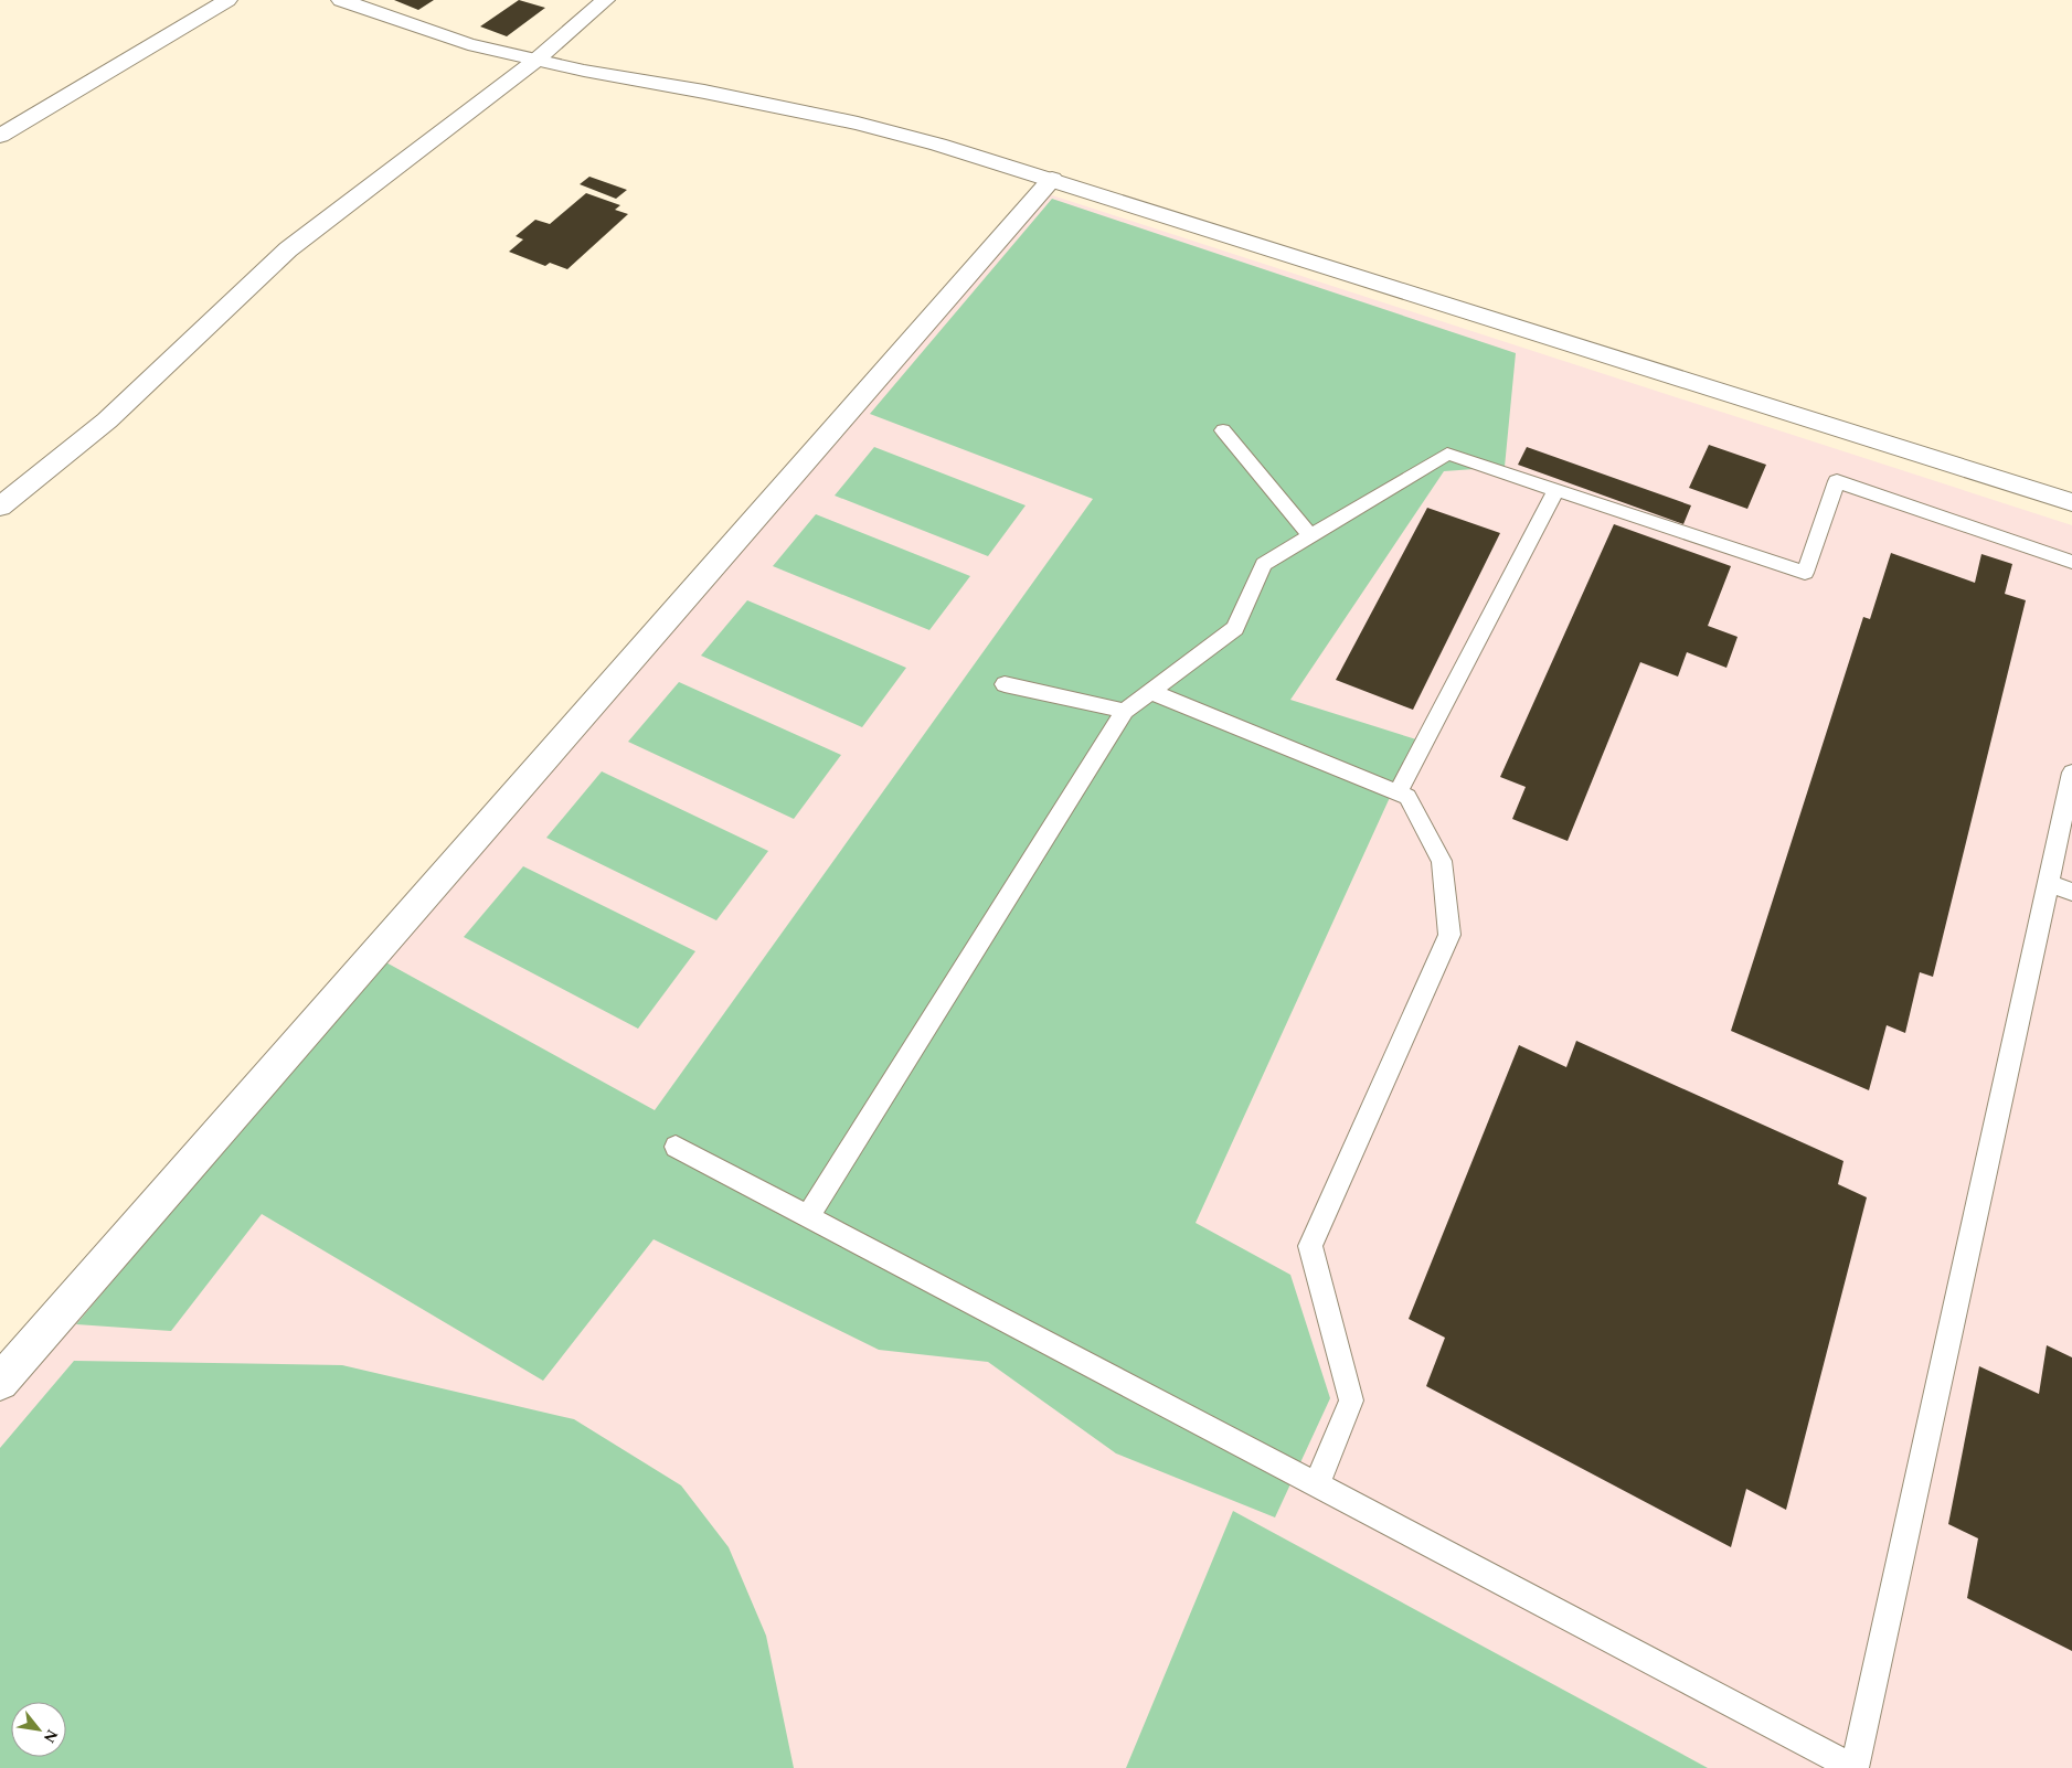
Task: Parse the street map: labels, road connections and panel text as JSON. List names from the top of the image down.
{
  "north": "bottom right"
}
